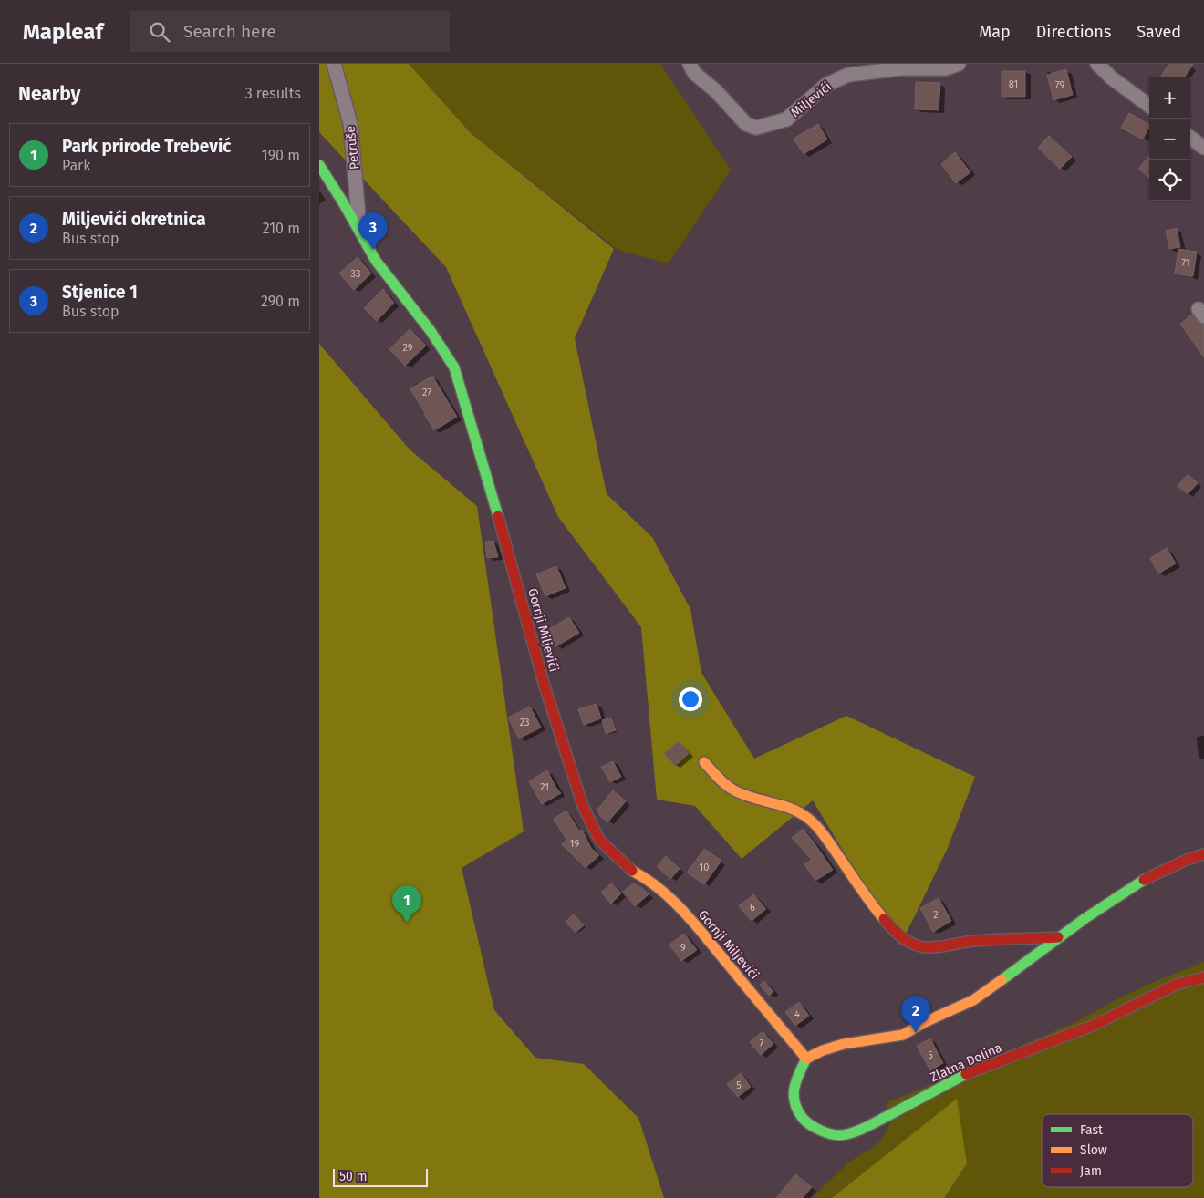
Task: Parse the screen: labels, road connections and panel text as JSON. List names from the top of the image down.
{
  "streets": {
    "street": [
      "Miljevići",
      "Petruše",
      "Gornji Miljevići",
      "Zlatna Dolina"
    ]
  },
  "crossings": [
    ["Petruše", "Gornji Miljevići"],
    ["Gornji Miljevići", "Zlatna Dolina"]
  ],
  "house_numbers": [
    "81",
    "79",
    "71",
    "33",
    "29",
    "27",
    "23",
    "21",
    "19",
    "10",
    "6",
    "2",
    "9",
    "4",
    "7",
    "5",
    "5"
  ],
  "legend": ["Fast", "Slow", "Jam"],
  "scale_bar": "50 m",
  "page": {
    "header": "Mapleaf",
    "search": "Search here",
    "nav": ["Map", "Directions", "Saved"],
    "heading": ["Nearby", "3 results"],
    "map_buttons": ["+", "−"],
    "list": [
      {
        "mark": "1",
        "name": "Park prirode Trebević",
        "note": "Park",
        "value": "190 m"
      },
      {
        "mark": "2",
        "name": "Miljevići okretnica",
        "note": "Bus stop",
        "value": "210 m"
      },
      {
        "mark": "3",
        "name": "Stjenice 1",
        "note": "Bus stop",
        "value": "290 m"
      }
    ],
    "pins": ["3", "1", "2"],
    "scale": "50 m"
  }
}
